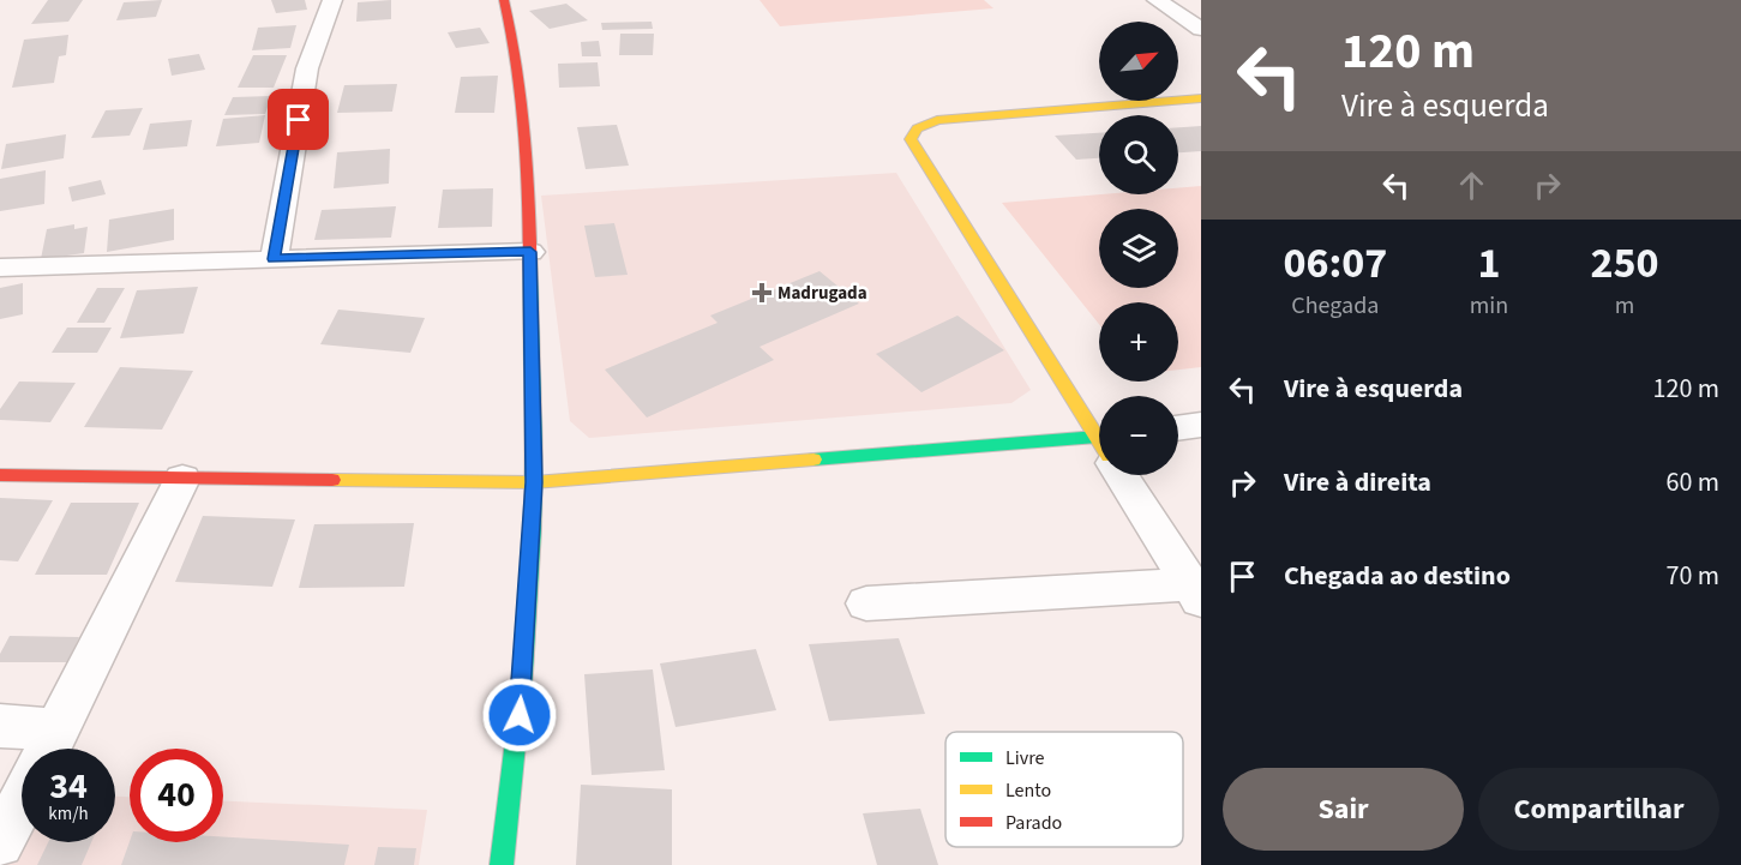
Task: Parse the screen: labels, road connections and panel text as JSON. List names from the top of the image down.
{
  "places": {
    "health": ["Madrugada"]
  },
  "legend": ["Livre", "Lento", "Parado"],
  "north": "top right",
  "page": {
    "turn": ["120 m", "Vire à esquerda"],
    "map_buttons": ["+", "−"],
    "eta": [
      "06:07",
      "Chegada",
      "1",
      "min",
      "250",
      "m"
    ],
    "list": [
      {
        "name": "Vire à esquerda",
        "value": "120 m"
      },
      {
        "name": "Vire à direita",
        "value": "60 m"
      },
      {
        "name": "Chegada ao destino",
        "value": "70 m"
      }
    ],
    "speed": "34 km/h",
    "limit": "40",
    "buttons": ["Sair", "Compartilhar"]
  }
}
